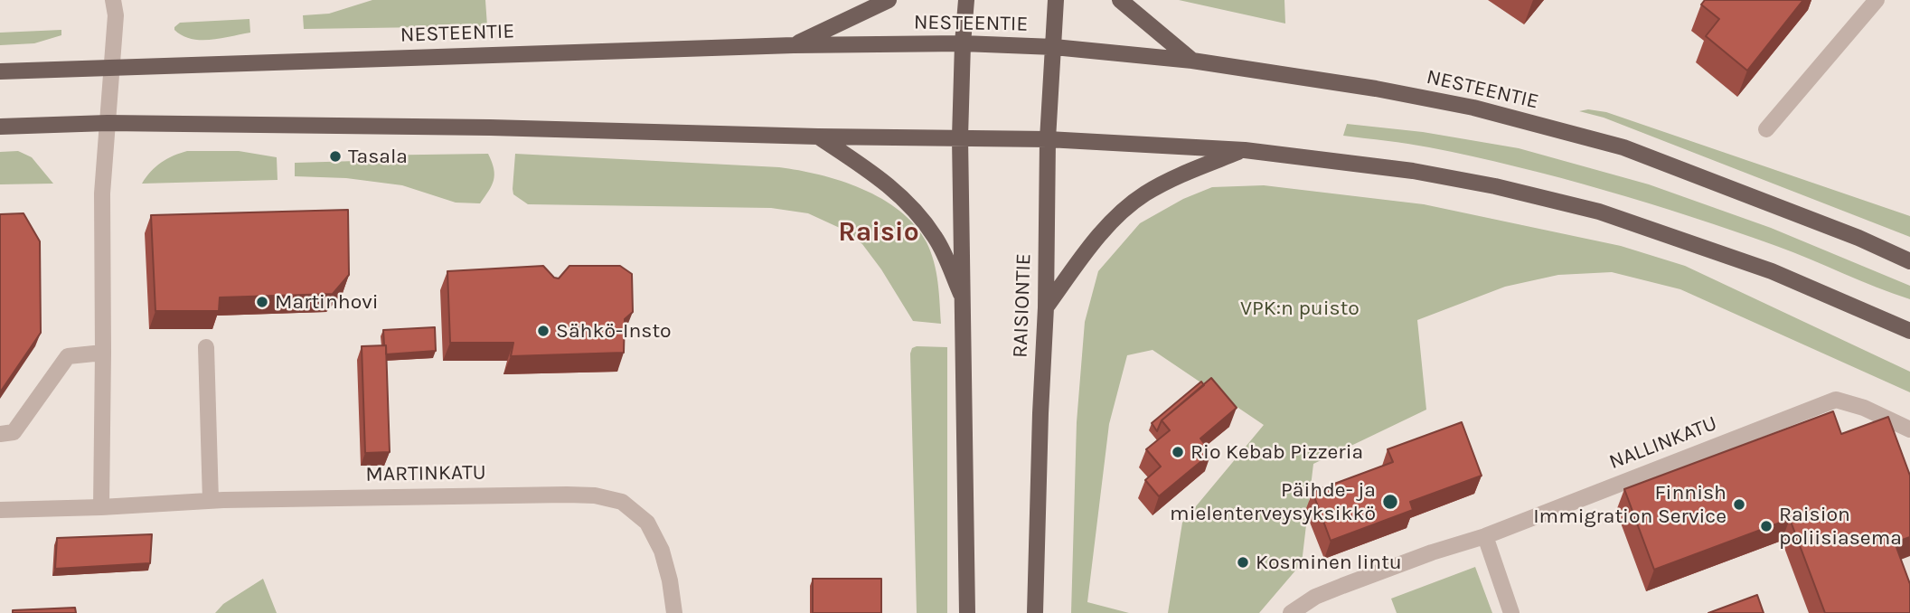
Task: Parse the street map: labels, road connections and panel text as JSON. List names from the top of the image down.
{
  "streets": {
    "main road": ["NESTEENTIE", "RAISIONTIE"],
    "street": ["NALLINKATU", "MARTINKATU"]
  },
  "crossings": [
    ["NESTEENTIE", "RAISIONTIE"]
  ],
  "districts": ["Raisio"],
  "parks": ["VPK:n puisto"],
  "places": [
    "Tasala",
    "Martinhovi",
    "Sähkö-Insto",
    "Rio Kebab Pizzeria",
    "Päihde- ja mielenterveysyksikkö",
    "Finnish Immigration Service",
    "Raision poliisiasema",
    "Kosminen lintu"
  ]
}
